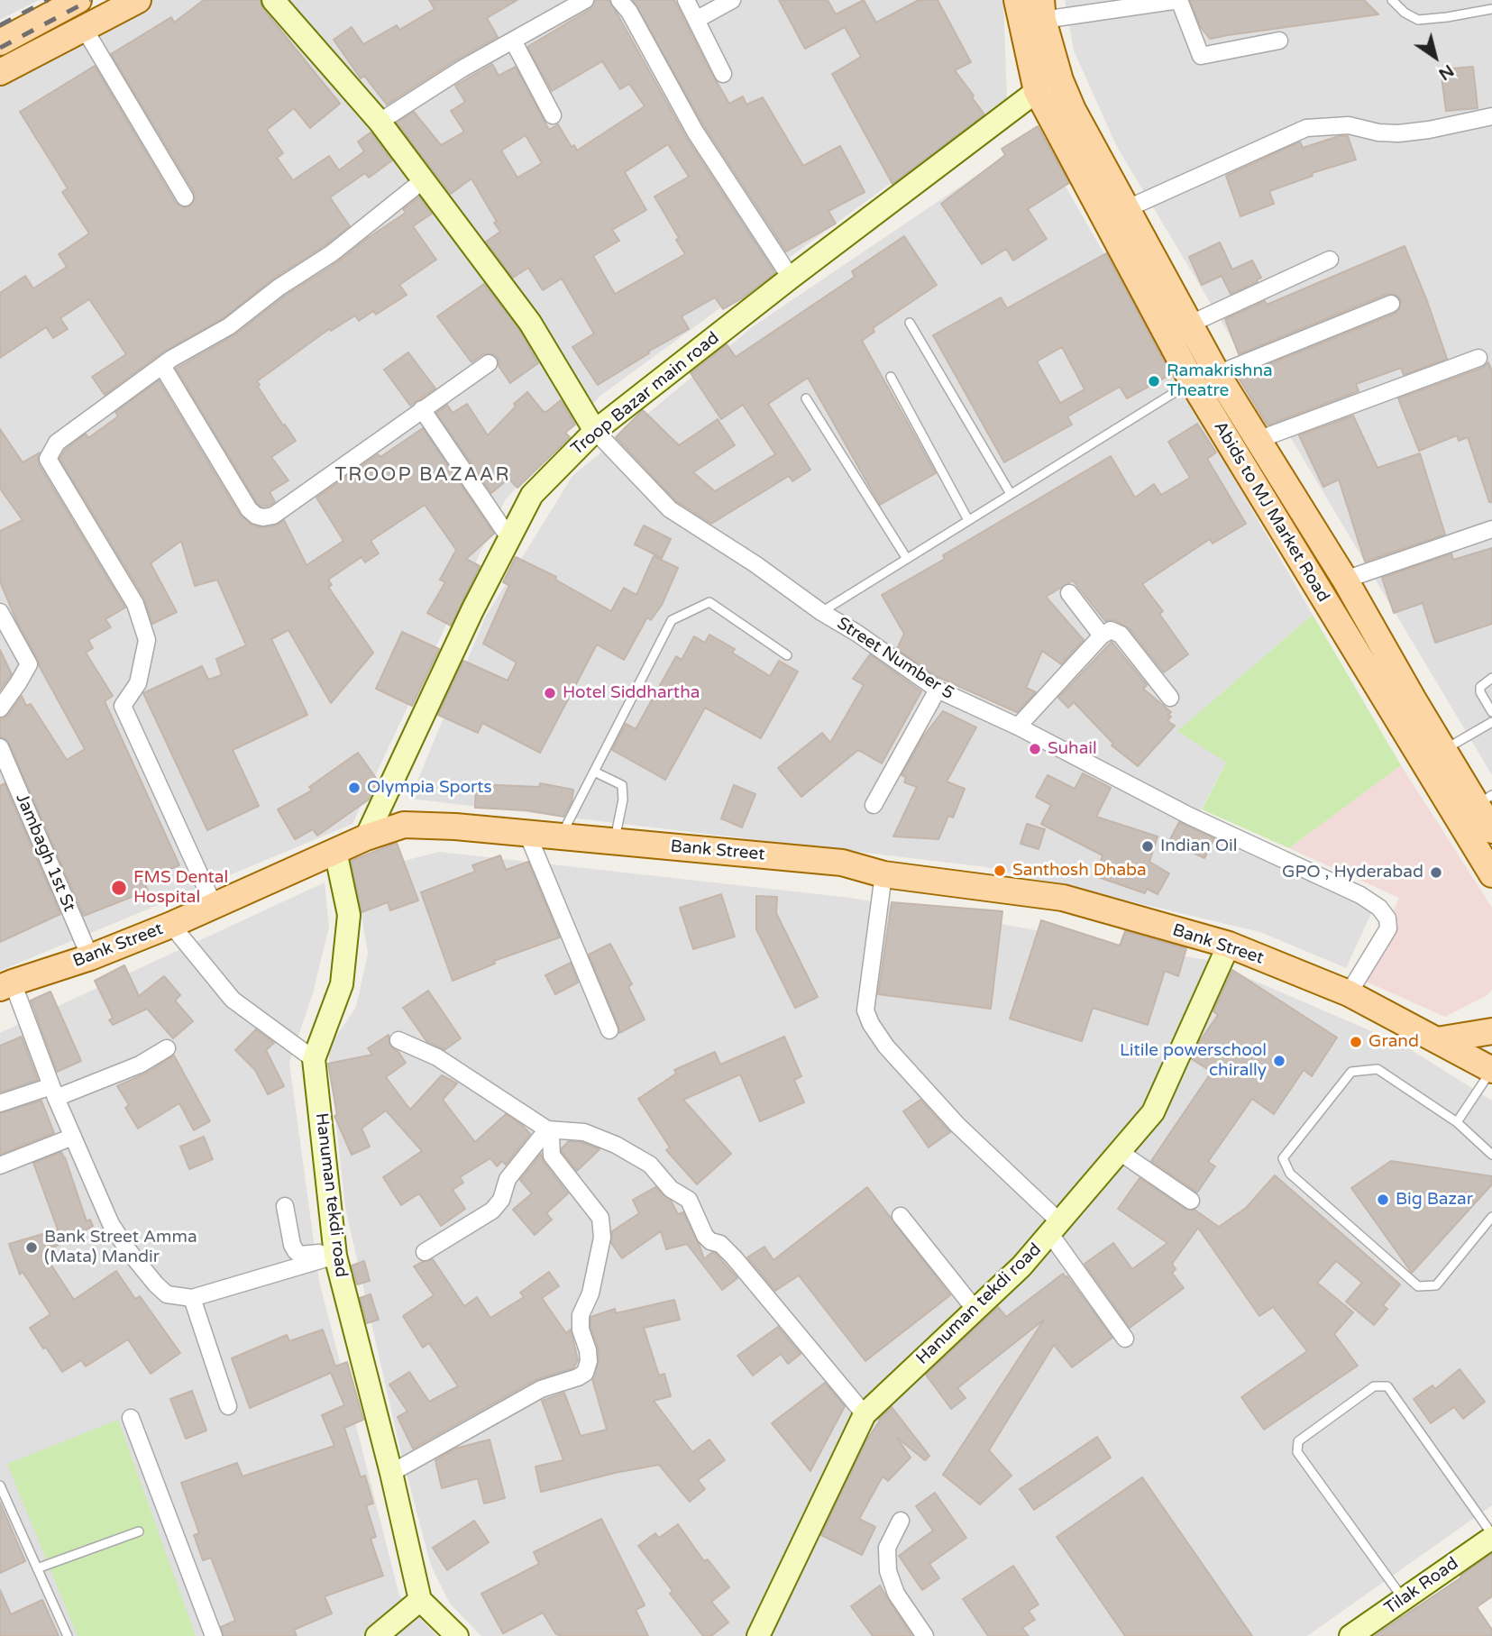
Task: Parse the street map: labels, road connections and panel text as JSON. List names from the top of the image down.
{
  "streets": {
    "main road": ["Abids to MJ Market Road", "Bank Street"],
    "street": [
      "Troop Bazar main road",
      "Street Number 5",
      "Jambagh 1st St",
      "Hanuman tekdi road",
      "Tilak Road"
    ]
  },
  "crossings": [
    ["Troop Bazar main road", "Abids to MJ Market Road"],
    ["Troop Bazar main road", "Street Number 5"],
    ["Troop Bazar main road", "Bank Street"],
    ["Street Number 5", "Bank Street"],
    ["Bank Street", "Jambagh 1st St"],
    ["Bank Street", "Hanuman tekdi road"]
  ],
  "districts": ["TROOP BAZAAR"],
  "places": [
    "Ramakrishna Theatre",
    "Hotel Siddhartha",
    "Suhail",
    "Olympia Sports",
    "Indian Oil",
    "Santhosh Dhaba",
    "GPO , Hyderabad",
    "FMS Dental Hospital",
    "Grand",
    "Litile powerschool chirally",
    "Big Bazar",
    "Bank Street Amma (Mata) Mandir"
  ],
  "north": "bottom right"
}
